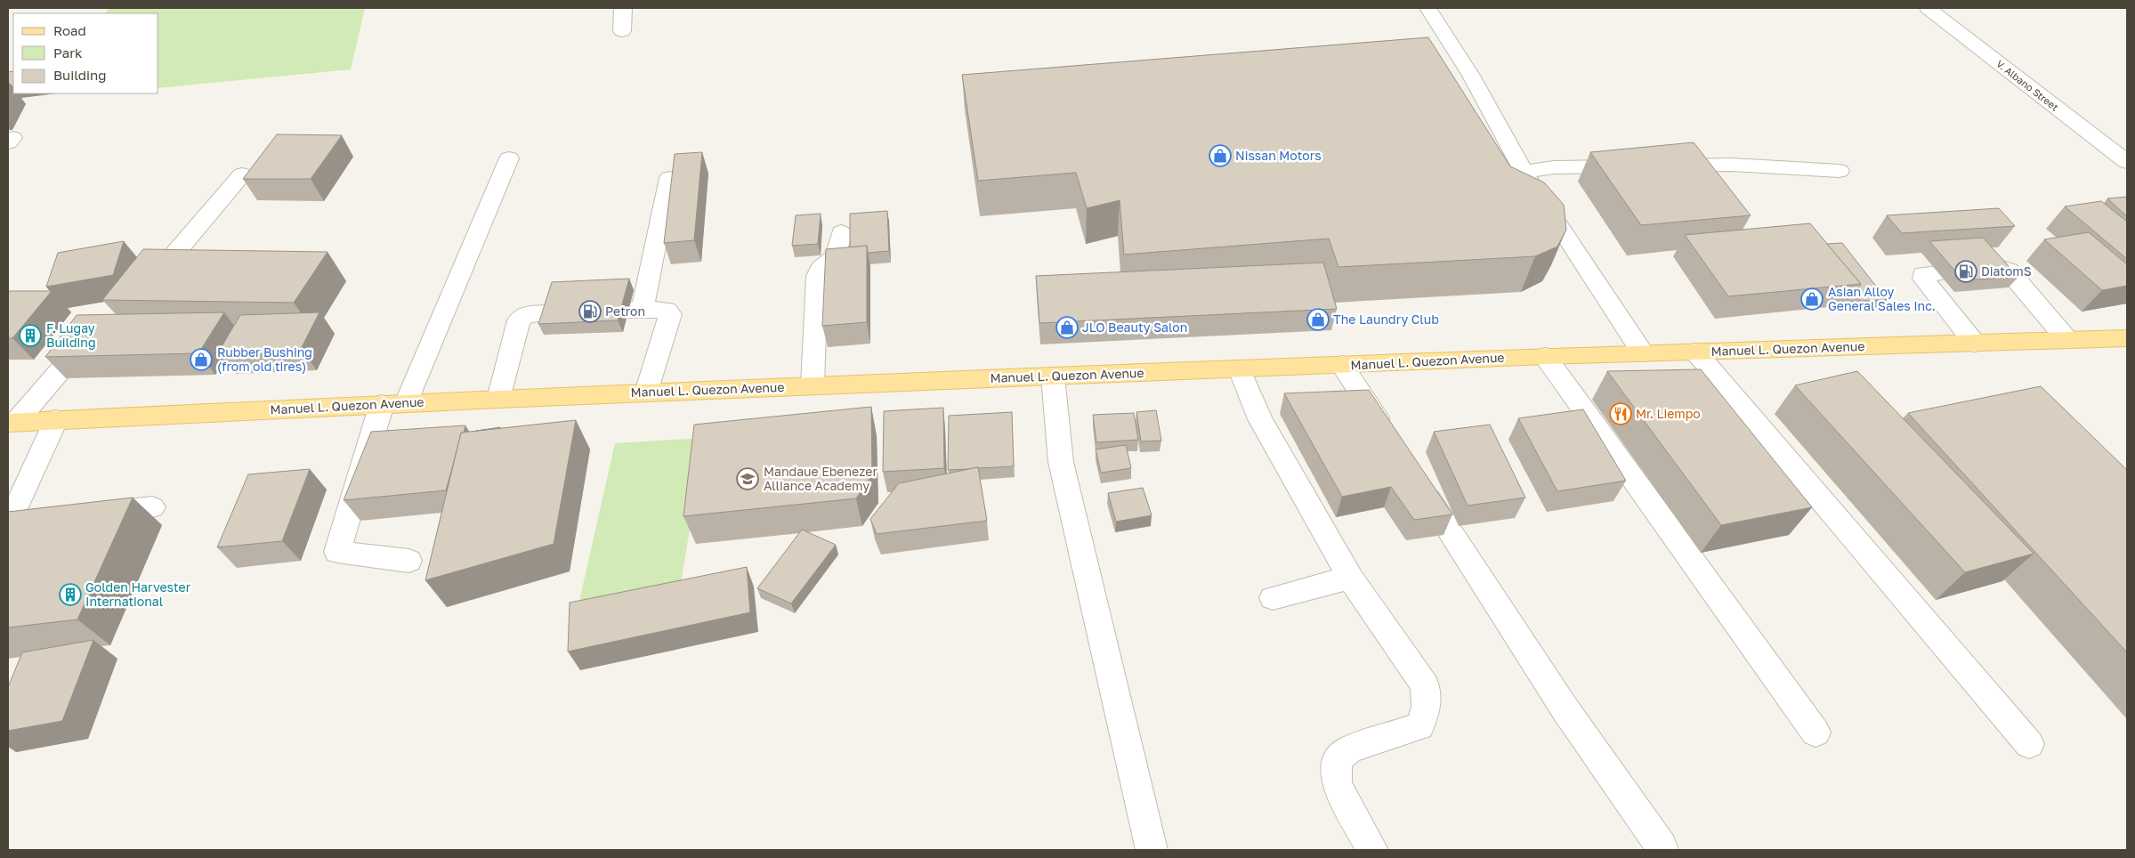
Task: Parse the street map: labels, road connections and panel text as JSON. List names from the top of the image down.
{
  "streets": {
    "main road": ["Manuel L. Quezon Avenue"],
    "street": ["V. Albano Street"]
  },
  "places": {
    "shop": [
      "Nissan Motors",
      "Asian Alloy General Sales Inc.",
      "The Laundry Club",
      "JLO Beauty Salon",
      "Rubber Bushing (from old tires)"
    ],
    "fuel station": ["DiatomS", "Petron"],
    "building": ["F. Lugay Building", "Golden Harvester International"],
    "restaurant": ["Mr. Liempo"],
    "school or university": ["Mandaue Ebenezer Alliance Academy"]
  },
  "legend": ["Road", "Park", "Building"]
}
